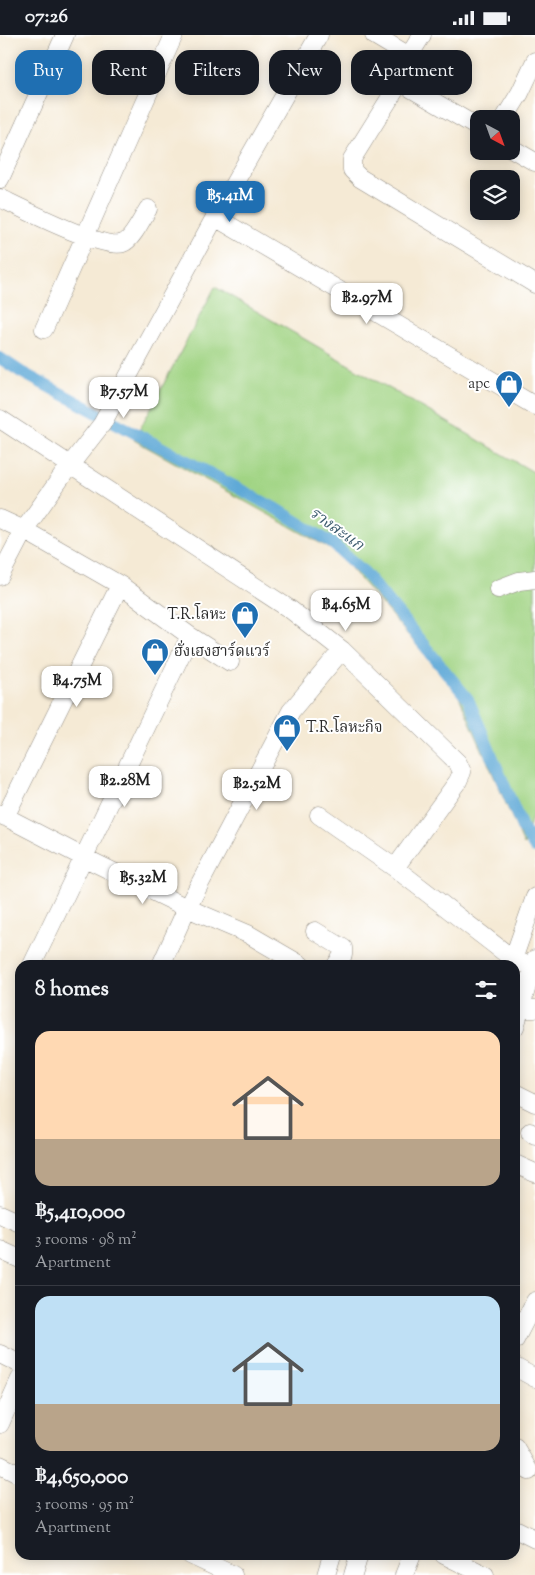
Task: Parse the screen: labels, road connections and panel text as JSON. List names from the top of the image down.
{
  "water": ["รางสะแก"],
  "places": {
    "shop": [
      "apc",
      "T.R.โลหะ",
      "ฮั่งเฮงฮาร์ดแวร์",
      "T.R.โลหะกิจ"
    ]
  },
  "north": "bottom right",
  "page": {
    "status": "07:26",
    "chip": [
      "Buy",
      "Rent",
      "Filters",
      "New",
      "Apartment"
    ],
    "price": [
      "฿5.41M",
      "฿2.97M",
      "฿7.57M",
      "฿4.65M",
      "฿4.75M",
      "฿2.28M",
      "฿2.52M",
      "฿5.32M"
    ],
    "heading": "8 homes",
    "list": [
      {
        "name": "฿5,410,000",
        "note": "3 rooms · 98 m² · Apartment"
      },
      {
        "name": "฿4,650,000",
        "note": "3 rooms · 95 m² · Apartment"
      }
    ]
  }
}
